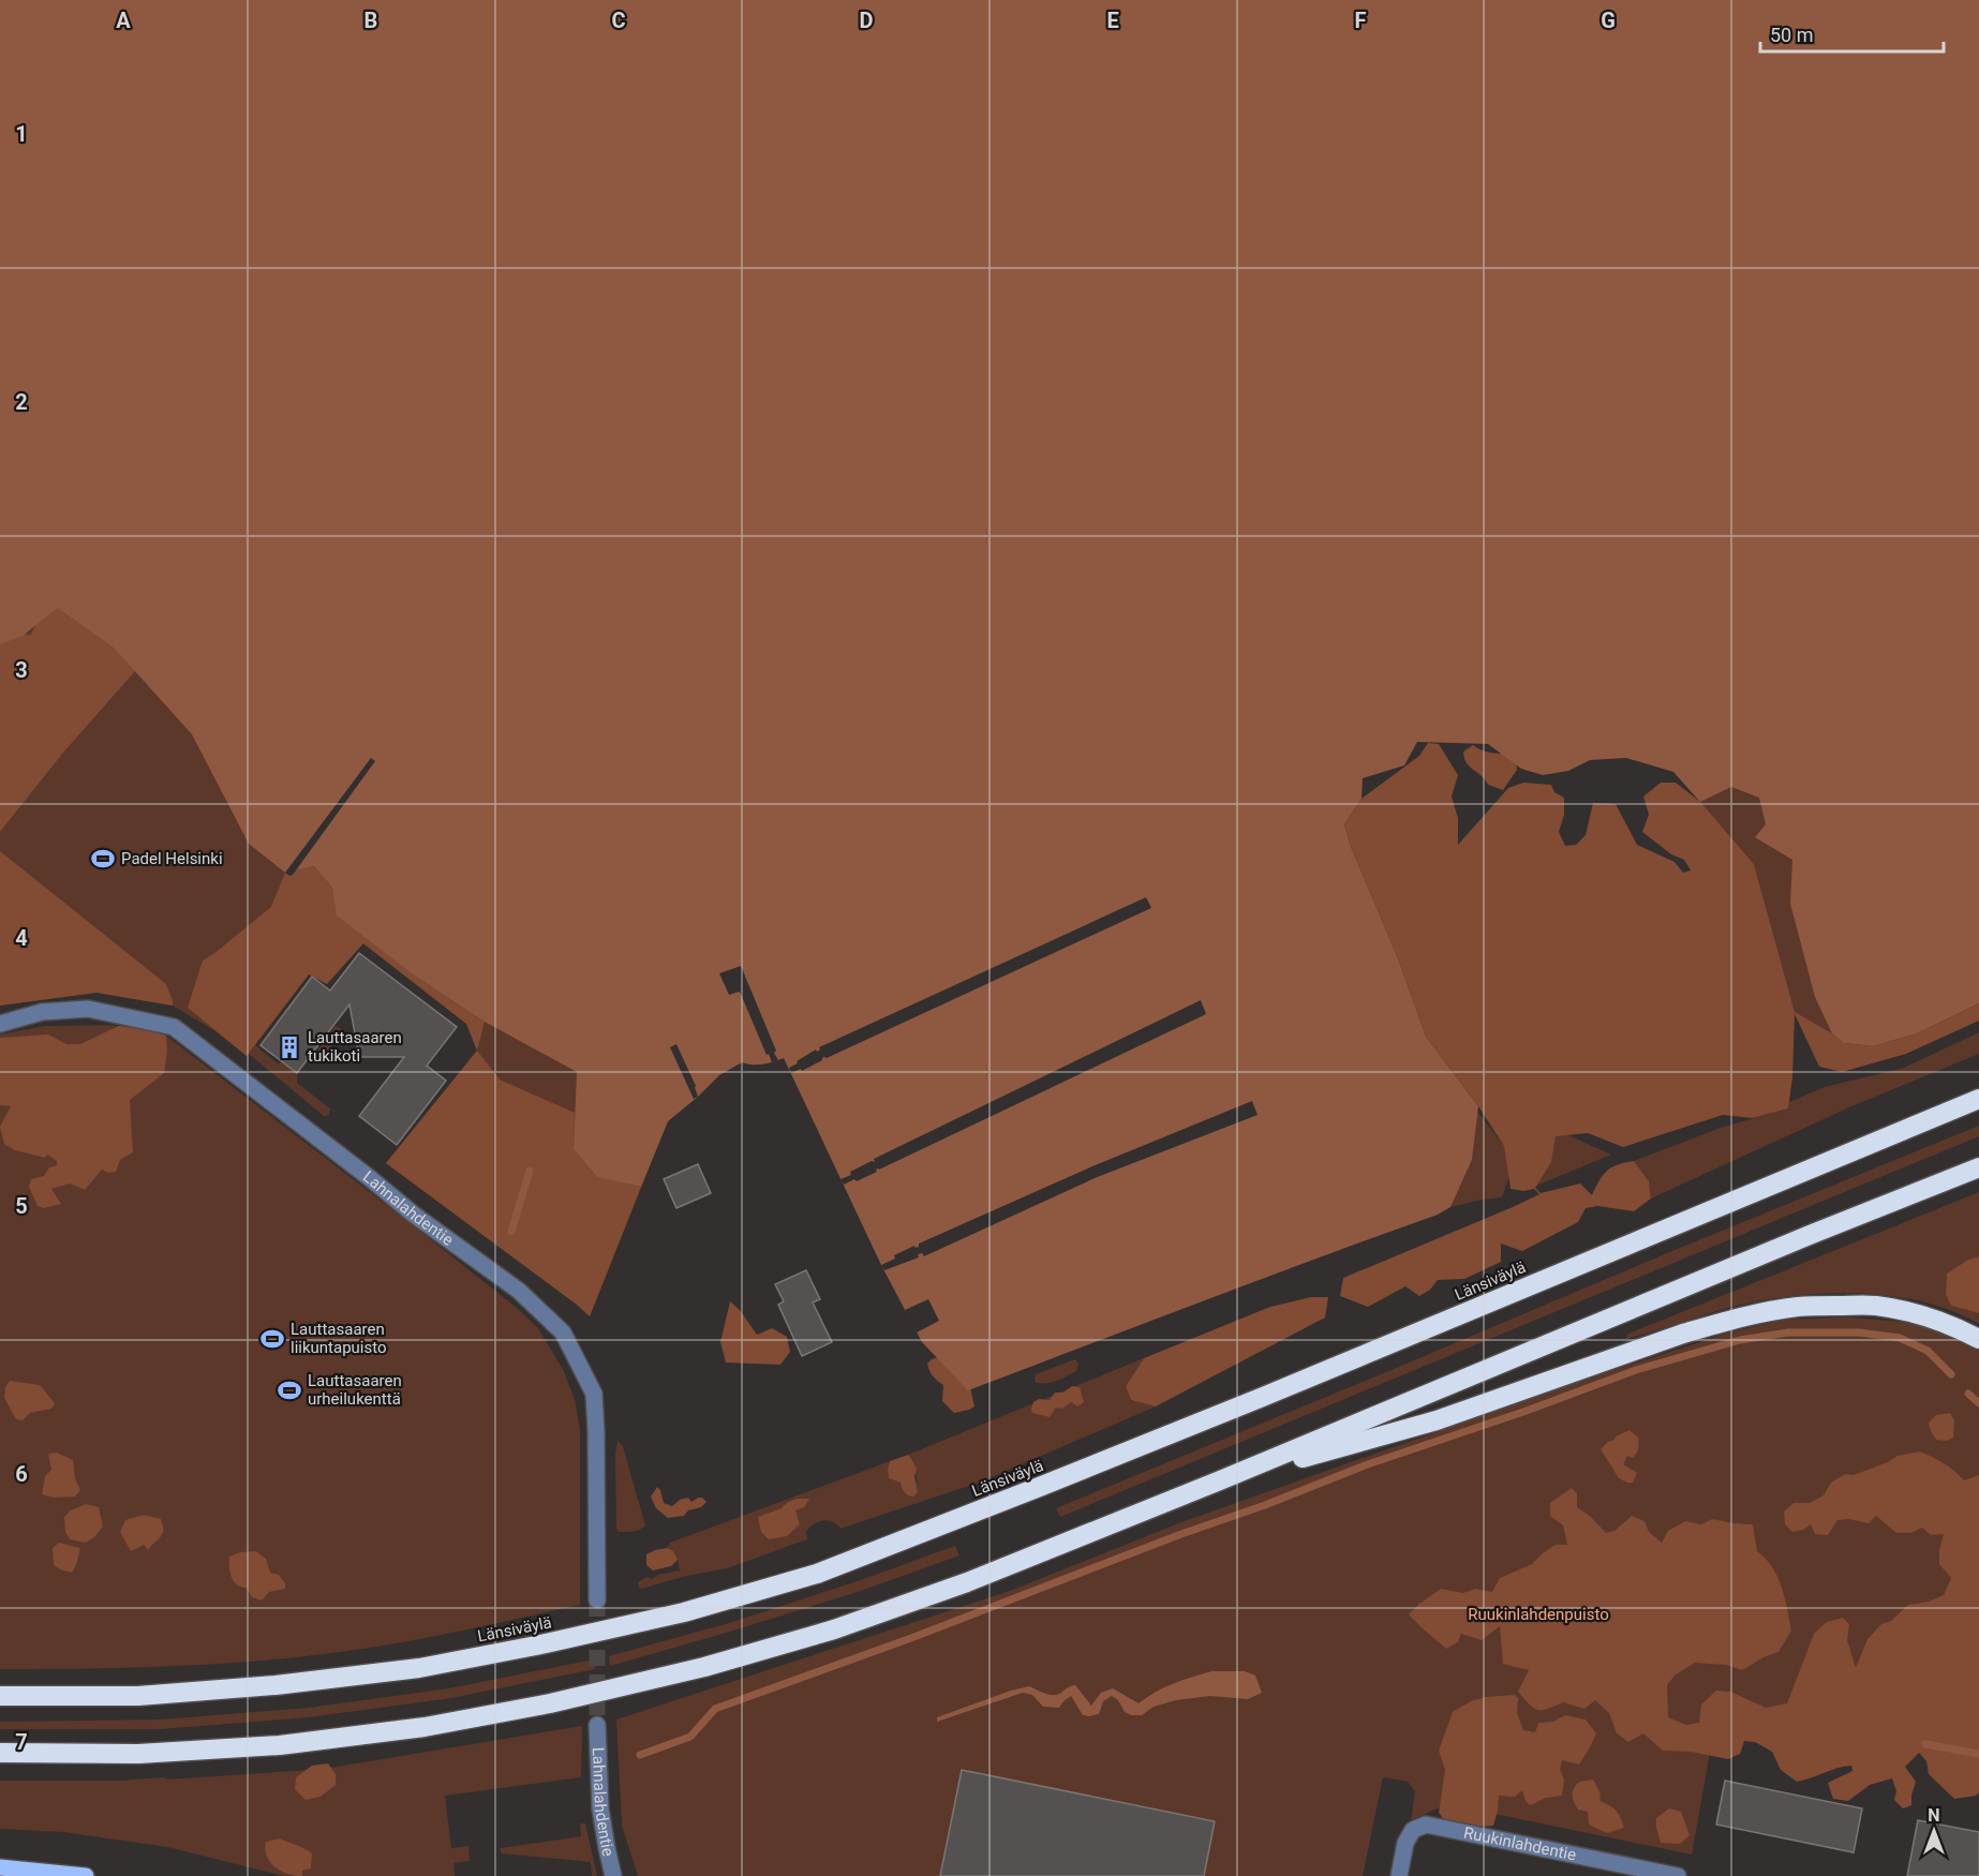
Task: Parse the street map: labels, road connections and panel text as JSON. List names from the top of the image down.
{
  "streets": {
    "highway": ["Länsiväylä"],
    "street": ["Lahnalahdentie", "Ruukinlahdentie"]
  },
  "parks": ["Ruukinlahdenpuisto"],
  "places": {
    "sports": ["Padel Helsinki", "Lauttasaaren liikuntapuisto", "Lauttasaaren urheilukenttä"],
    "building": ["Lauttasaaren tukikoti"]
  },
  "scale_bar": "50 m",
  "north": "top",
  "grid": {
    "columns": [
      "A",
      "B",
      "C",
      "D",
      "E",
      "F",
      "G"
    ],
    "rows": [
      "1",
      "2",
      "3",
      "4",
      "5",
      "6",
      "7"
    ]
  }
}
